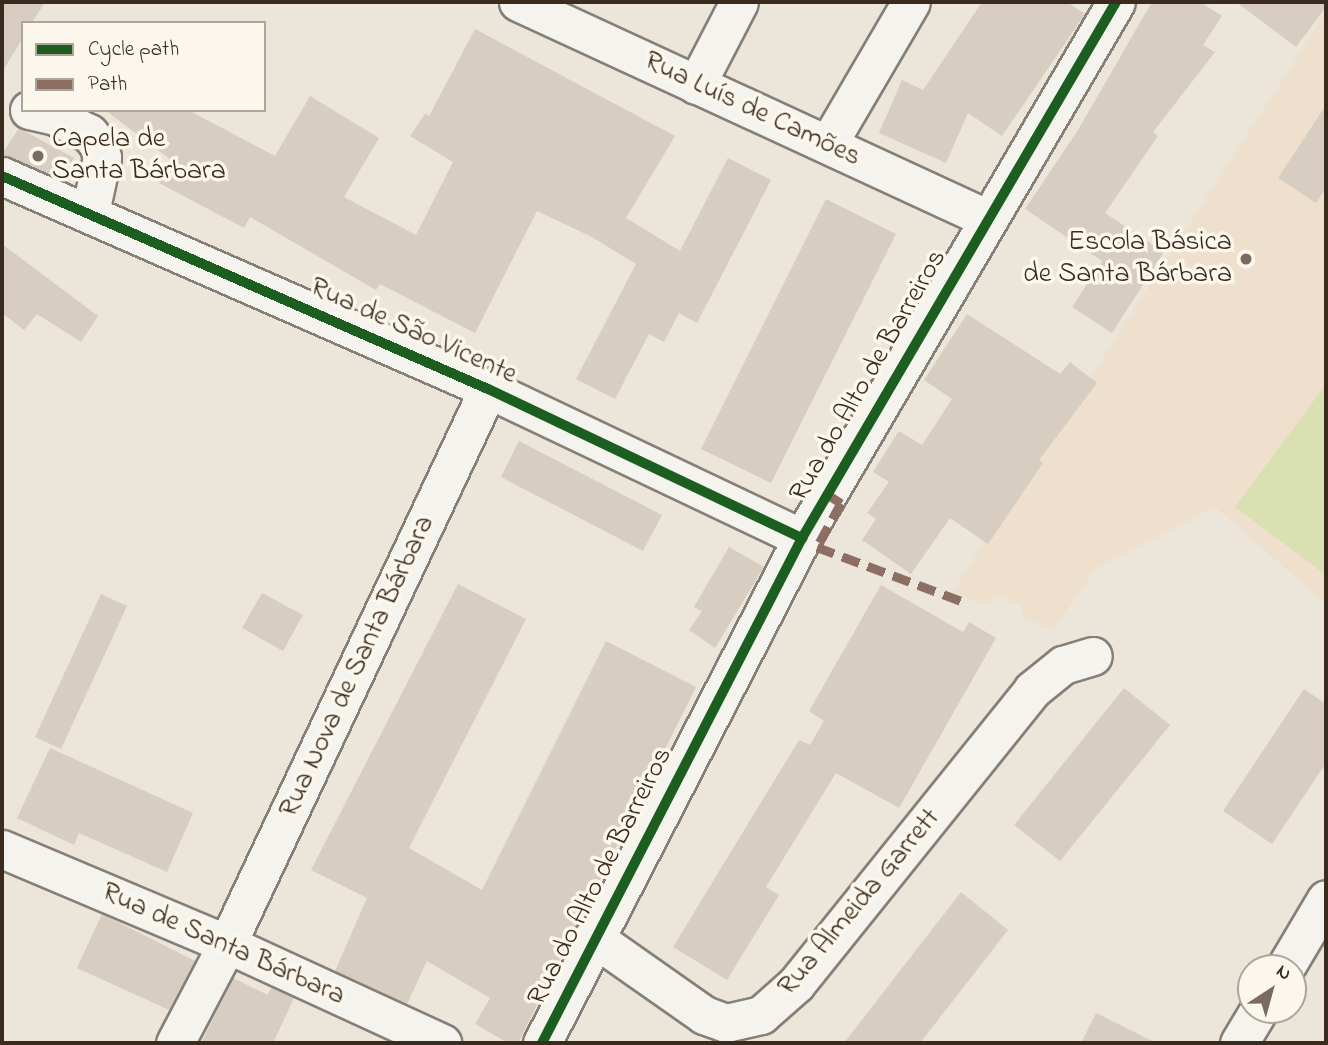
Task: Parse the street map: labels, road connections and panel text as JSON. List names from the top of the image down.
{
  "streets": {
    "street": [
      "Rua Luís de Camões",
      "Rua de São Vicente",
      "Rua do Alto de Barreiros",
      "Rua Nova de Santa Bárbara",
      "Rua Almeida Garrett",
      "Rua de Santa Bárbara"
    ]
  },
  "crossings": [
    ["Rua Luís de Camões", "Rua do Alto de Barreiros"],
    ["Rua de São Vicente", "Rua do Alto de Barreiros"],
    ["Rua de São Vicente", "Rua Nova de Santa Bárbara"],
    ["Rua do Alto de Barreiros", "Rua Almeida Garrett"],
    ["Rua Nova de Santa Bárbara", "Rua de Santa Bárbara"]
  ],
  "places": ["Capela de Santa Bárbara", "Escola Básica de Santa Bárbara"],
  "legend": ["Cycle path", "Path"],
  "north": "top right"
}
